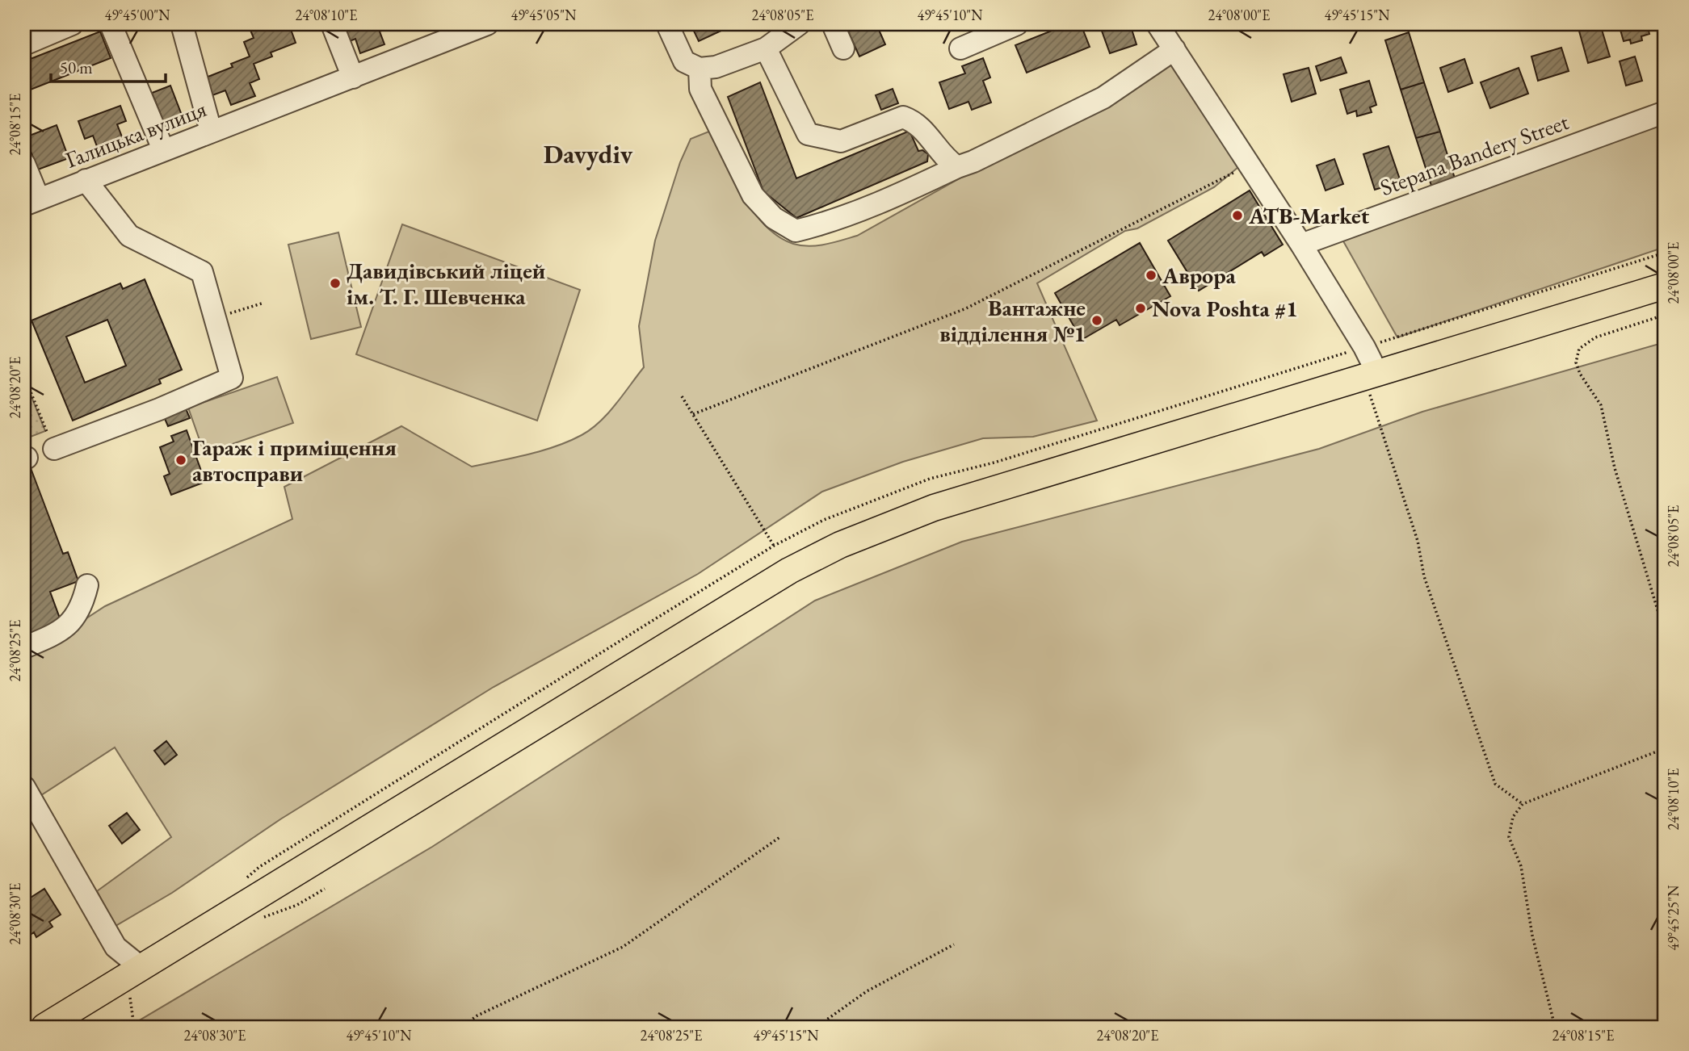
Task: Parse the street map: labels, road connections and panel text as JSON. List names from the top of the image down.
{
  "streets": {
    "street": ["Галицька вулиця", "Stepana Bandery Street"]
  },
  "districts": ["Davydiv"],
  "places": [
    "ATB-Market",
    "Аврора",
    "Давидівський ліцей ім. Т. Г. Шевченка",
    "Nova Poshta #1",
    "Вантажне відділення №1",
    "Гараж і приміщення автосправи"
  ],
  "scale_bar": "50 m",
  "coordinates": [
    "49°45'00\"N",
    "24°08'10\"E",
    "49°45'05\"N",
    "24°08'05\"E",
    "49°45'10\"N",
    "24°08'00\"E",
    "49°45'15\"N",
    "24°08'15\"E",
    "24°08'20\"E",
    "24°08'25\"E",
    "24°08'30\"E",
    "49°45'25\"N"
  ]
}
